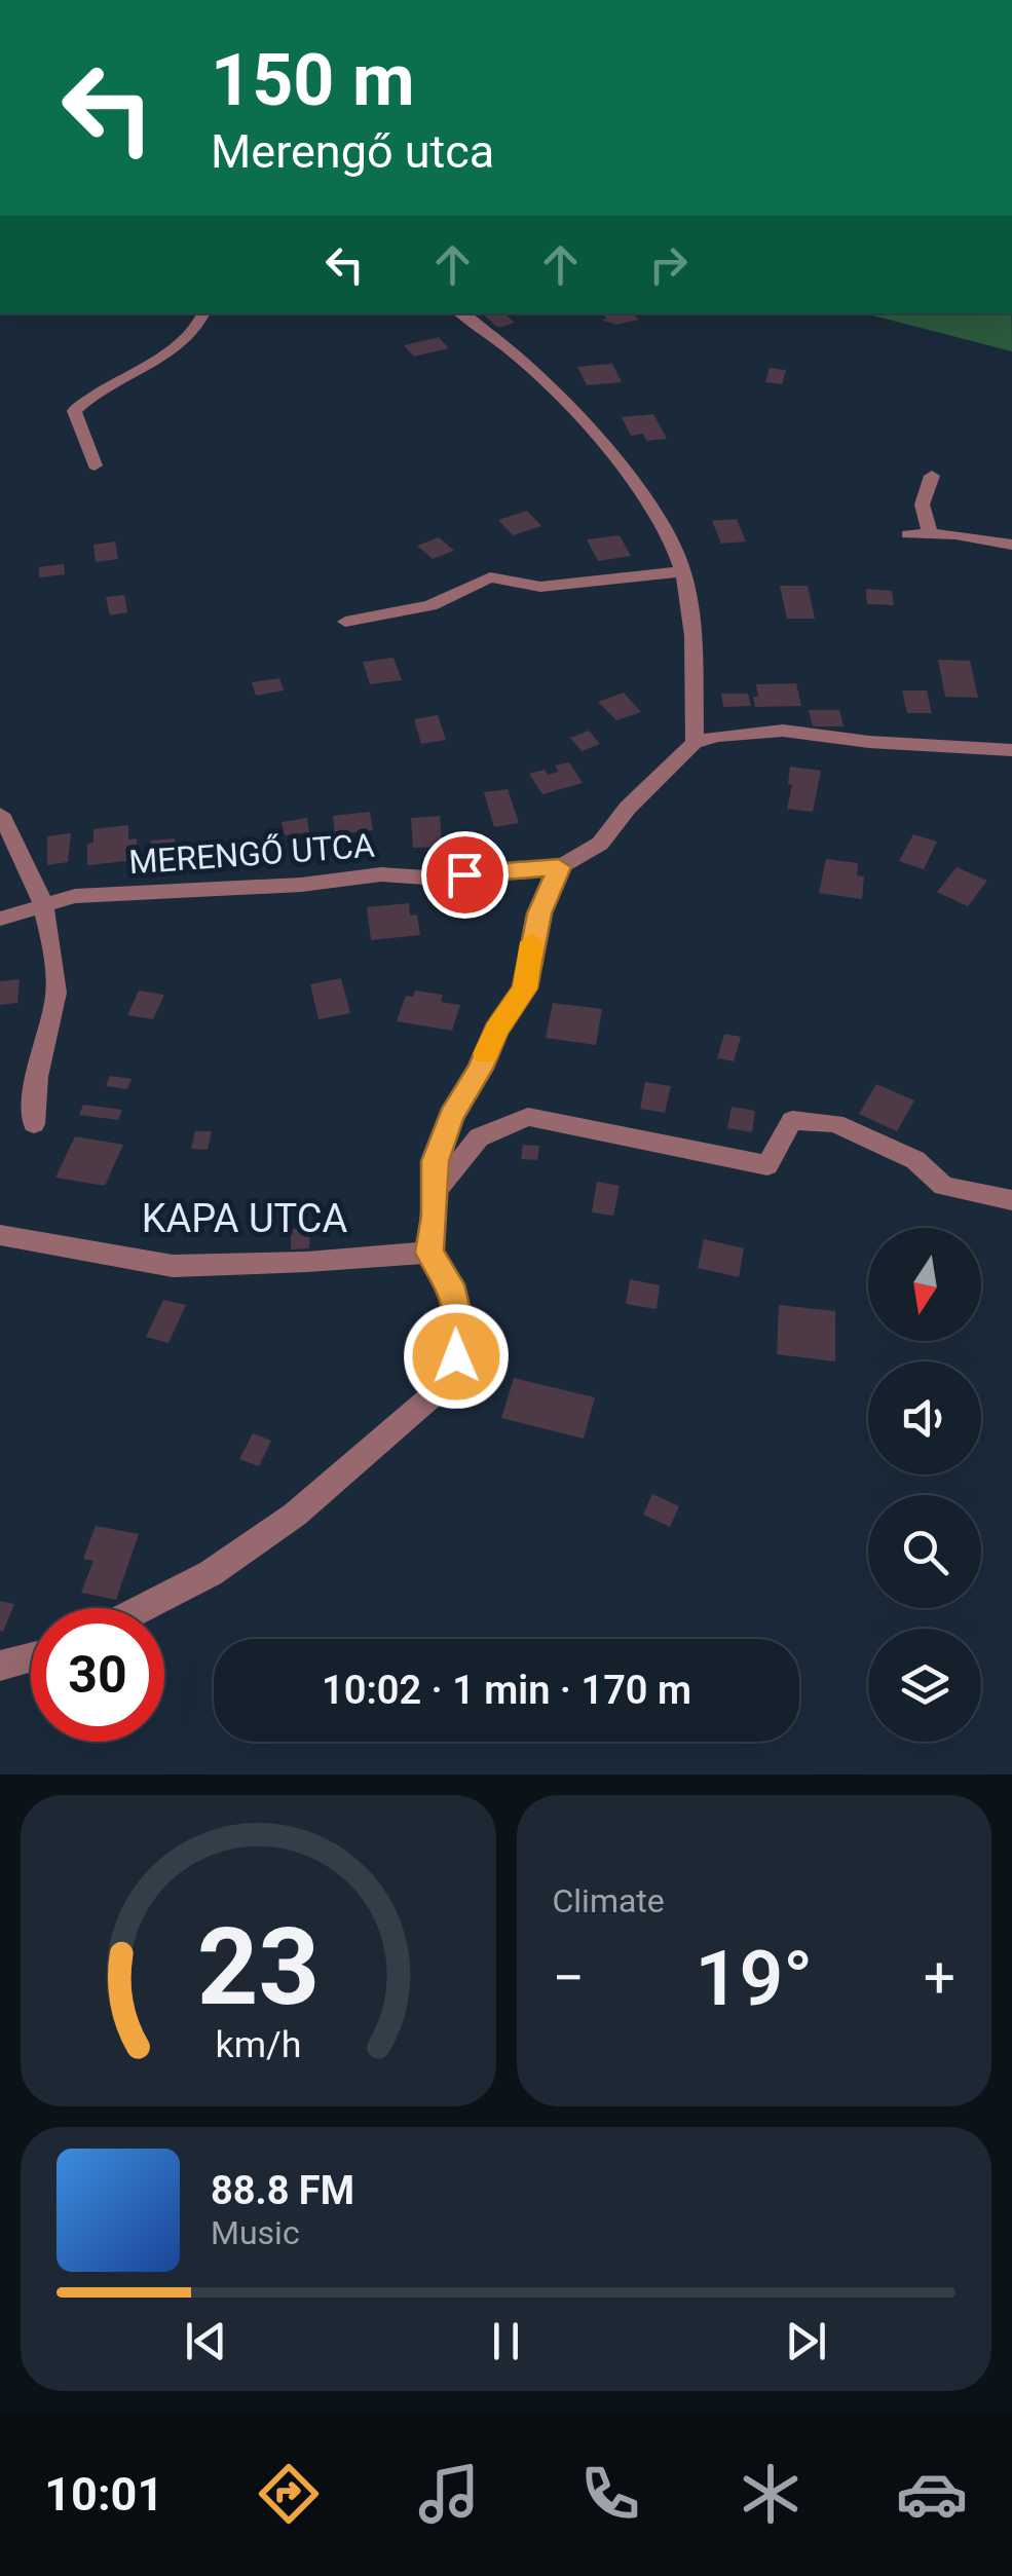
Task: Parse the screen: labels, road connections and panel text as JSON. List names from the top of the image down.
{
  "streets": {
    "street": ["MERENGŐ UTCA", "KAPA UTCA"]
  },
  "north": "bottom",
  "page": {
    "turn": ["150 m", "Merengő utca"],
    "limit": "30",
    "trip": "10:02 · 1 min · 170 m",
    "tile": "Climate",
    "heat": ["−", "19°", "+"],
    "song": ["88.8 FM", "Music"],
    "tabs": "10:01",
    "gauge": ["23", "km/h"]
  }
}
